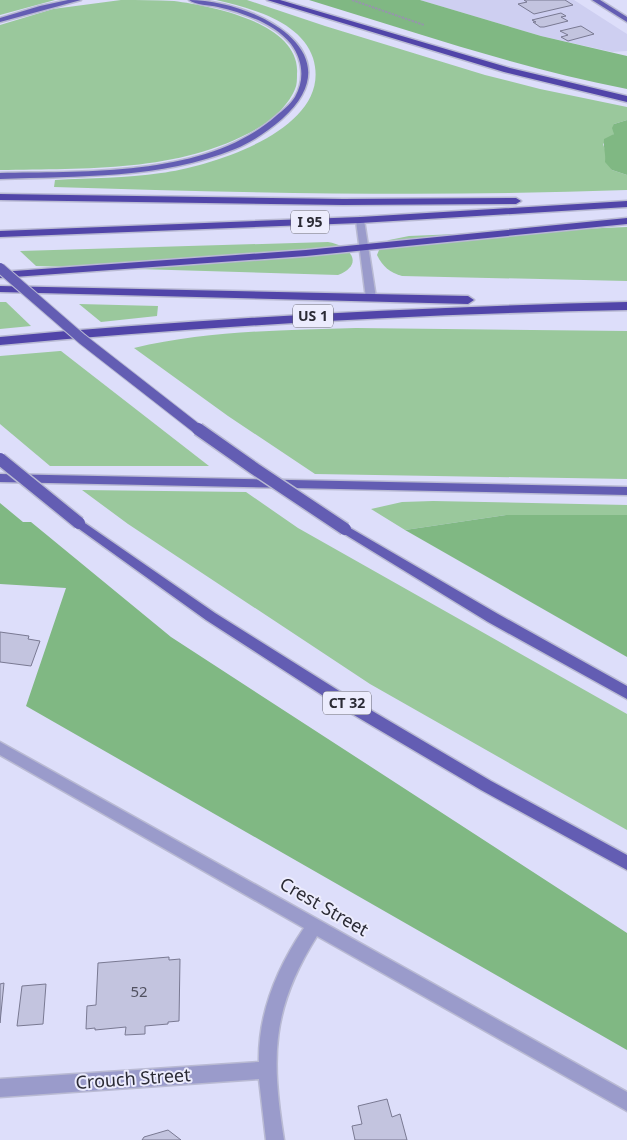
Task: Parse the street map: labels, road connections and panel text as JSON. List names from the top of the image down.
{
  "streets": {
    "highway": ["I 95", "US 1"],
    "main road": ["CT 32"],
    "street": ["Crest Street", "Crouch Street"]
  },
  "house_numbers": ["52"]
}
